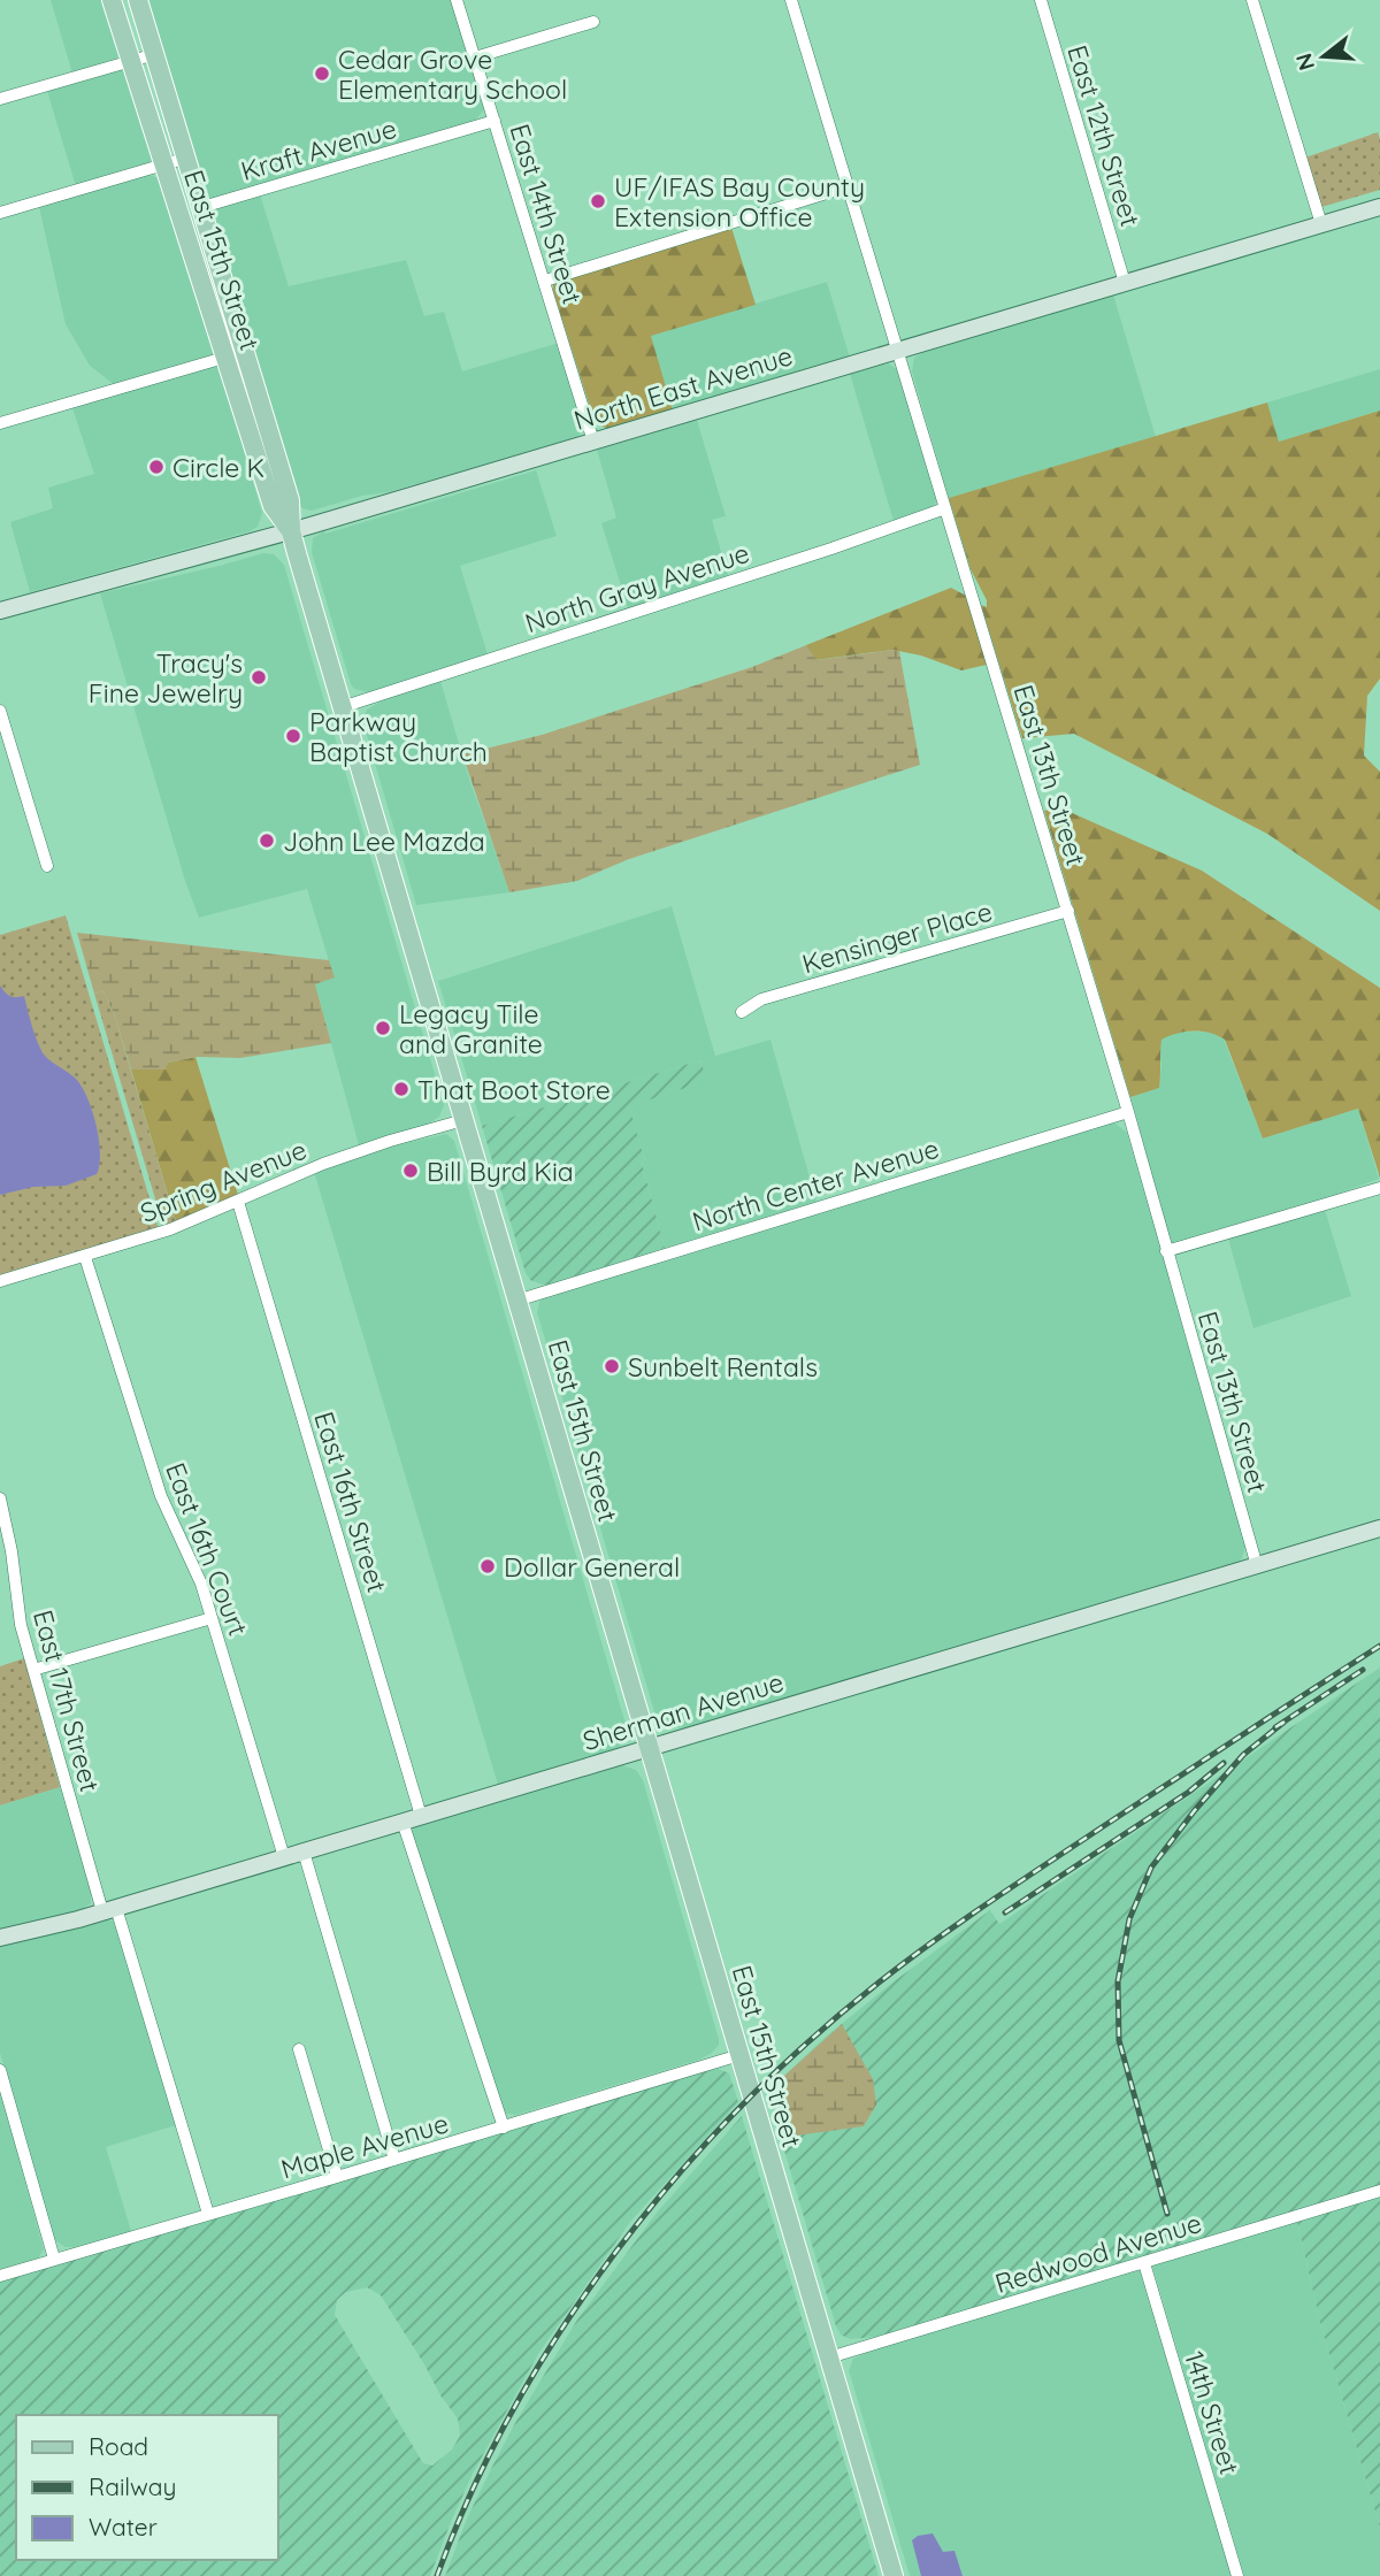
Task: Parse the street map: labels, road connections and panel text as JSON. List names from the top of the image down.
{
  "streets": {
    "main road": ["East 15th Street", "North East Avenue", "Sherman Avenue"],
    "street": [
      "East 12th Street",
      "Kraft Avenue",
      "East 14th Street",
      "North Gray Avenue",
      "East 13th Street",
      "Kensinger Place",
      "Spring Avenue",
      "North Center Avenue",
      "East 16th Street",
      "East 16th Court",
      "East 17th Street",
      "Maple Avenue",
      "Redwood Avenue",
      "14th Street"
    ]
  },
  "crossings": [
    ["East 12th Street", "North East Avenue"],
    ["Kraft Avenue", "East 14th Street"],
    ["Kraft Avenue", "East 15th Street"],
    ["East 14th Street", "North East Avenue"],
    ["East 15th Street", "North East Avenue"],
    ["East 15th Street", "North Gray Avenue"],
    ["East 15th Street", "Spring Avenue"],
    ["East 15th Street", "North Center Avenue"],
    ["East 15th Street", "Sherman Avenue"],
    ["East 15th Street", "Maple Avenue"],
    ["East 15th Street", "Redwood Avenue"],
    ["North East Avenue", "East 13th Street"],
    ["North Gray Avenue", "East 13th Street"],
    ["East 13th Street", "Kensinger Place"],
    ["East 13th Street", "North Center Avenue"],
    ["East 13th Street", "Sherman Avenue"],
    ["Spring Avenue", "East 16th Street"],
    ["Spring Avenue", "East 16th Court"],
    ["East 16th Street", "Sherman Avenue"],
    ["East 16th Court", "Sherman Avenue"],
    ["East 17th Street", "Sherman Avenue"],
    ["East 17th Street", "Maple Avenue"],
    ["Redwood Avenue", "14th Street"]
  ],
  "places": [
    "Cedar Grove Elementary School",
    "UF/IFAS Bay County Extension Office",
    "Circle K",
    "Tracy's Fine Jewelry",
    "Parkway Baptist Church",
    "John Lee Mazda",
    "Legacy Tile and Granite",
    "That Boot Store",
    "Bill Byrd Kia",
    "Sunbelt Rentals",
    "Dollar General"
  ],
  "legend": ["Road", "Railway", "Water"],
  "north": "left"
}
